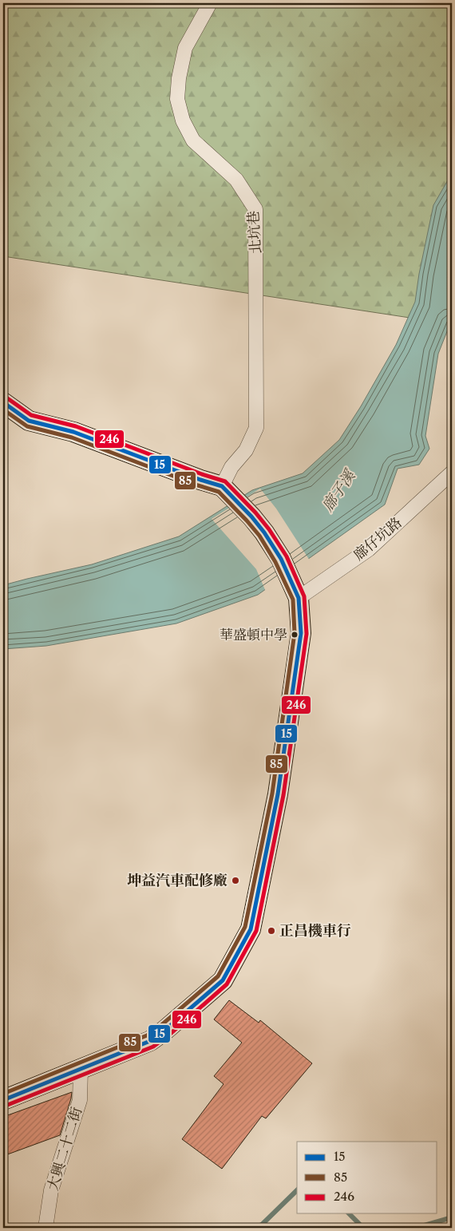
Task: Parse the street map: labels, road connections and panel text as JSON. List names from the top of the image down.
{
  "streets": {
    "street": ["北坑巷", "廍仔坑路", "大興二十二街"]
  },
  "water": ["廍子溪"],
  "places": ["華盛頓中學", "坤益汽車配修廠", "正昌機車行"],
  "lines": ["transit line 246", "transit line 15", "transit line 85"],
  "legend": ["15", "85", "246"]
}
